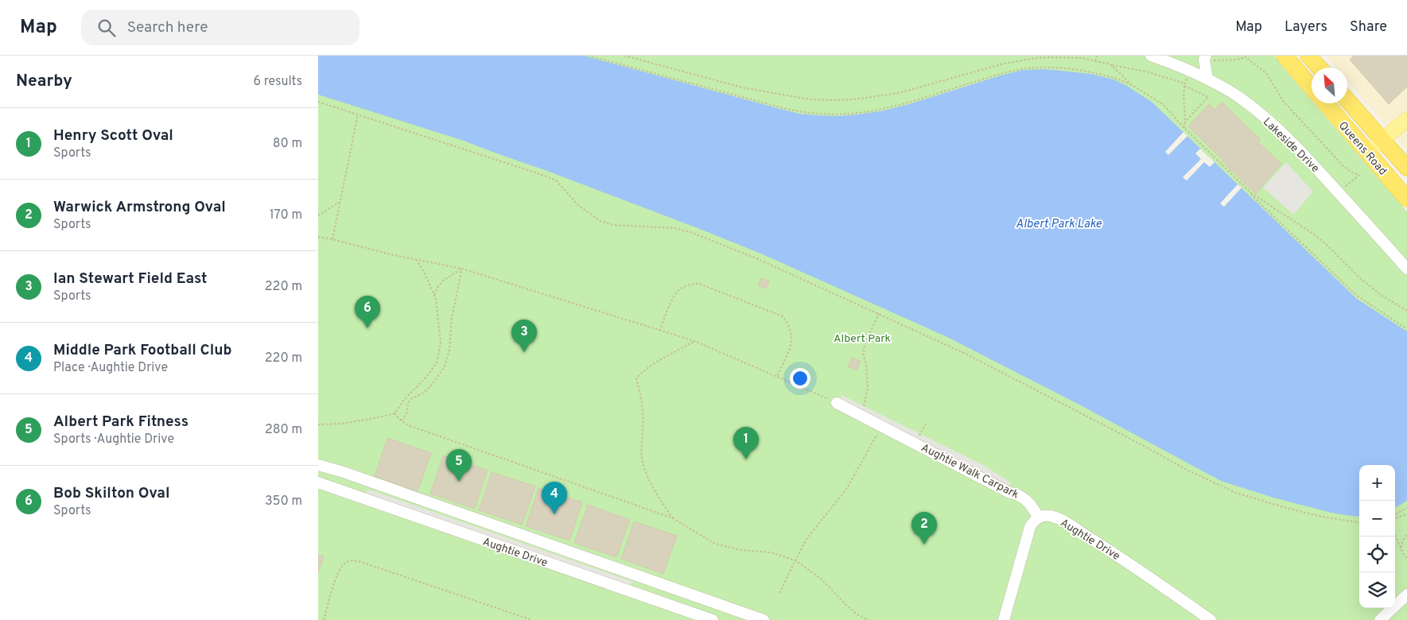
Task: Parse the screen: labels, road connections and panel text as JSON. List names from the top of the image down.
{
  "streets": {
    "highway": ["Queens Road"],
    "street": ["Lakeside Drive", "Aughtie Walk Carpark", "Aughtie Drive"]
  },
  "crossings": [
    ["Aughtie Walk Carpark", "Aughtie Drive"]
  ],
  "water": ["Albert Park Lake"],
  "parks": ["Albert Park"],
  "north": "top left",
  "page": {
    "header": "Map",
    "search": "Search here",
    "nav": ["Map", "Layers", "Share"],
    "heading": ["Nearby", "6 results"],
    "list": [
      {
        "mark": "1",
        "name": "Henry Scott Oval",
        "note": "Sports",
        "value": "80 m"
      },
      {
        "mark": "2",
        "name": "Warwick Armstrong Oval",
        "note": "Sports",
        "value": "170 m"
      },
      {
        "mark": "3",
        "name": "Ian Stewart Field East",
        "note": "Sports",
        "value": "220 m"
      },
      {
        "mark": "4",
        "name": "Middle Park Football Club",
        "note": "Place · Aughtie Drive",
        "value": "220 m"
      },
      {
        "mark": "5",
        "name": "Albert Park Fitness",
        "note": "Sports · Aughtie Drive",
        "value": "280 m"
      },
      {
        "mark": "6",
        "name": "Bob Skilton Oval",
        "note": "Sports",
        "value": "350 m"
      }
    ],
    "pins": [
      "6",
      "3",
      "1",
      "5",
      "4",
      "2"
    ],
    "map_buttons": ["+", "−"]
  }
}
